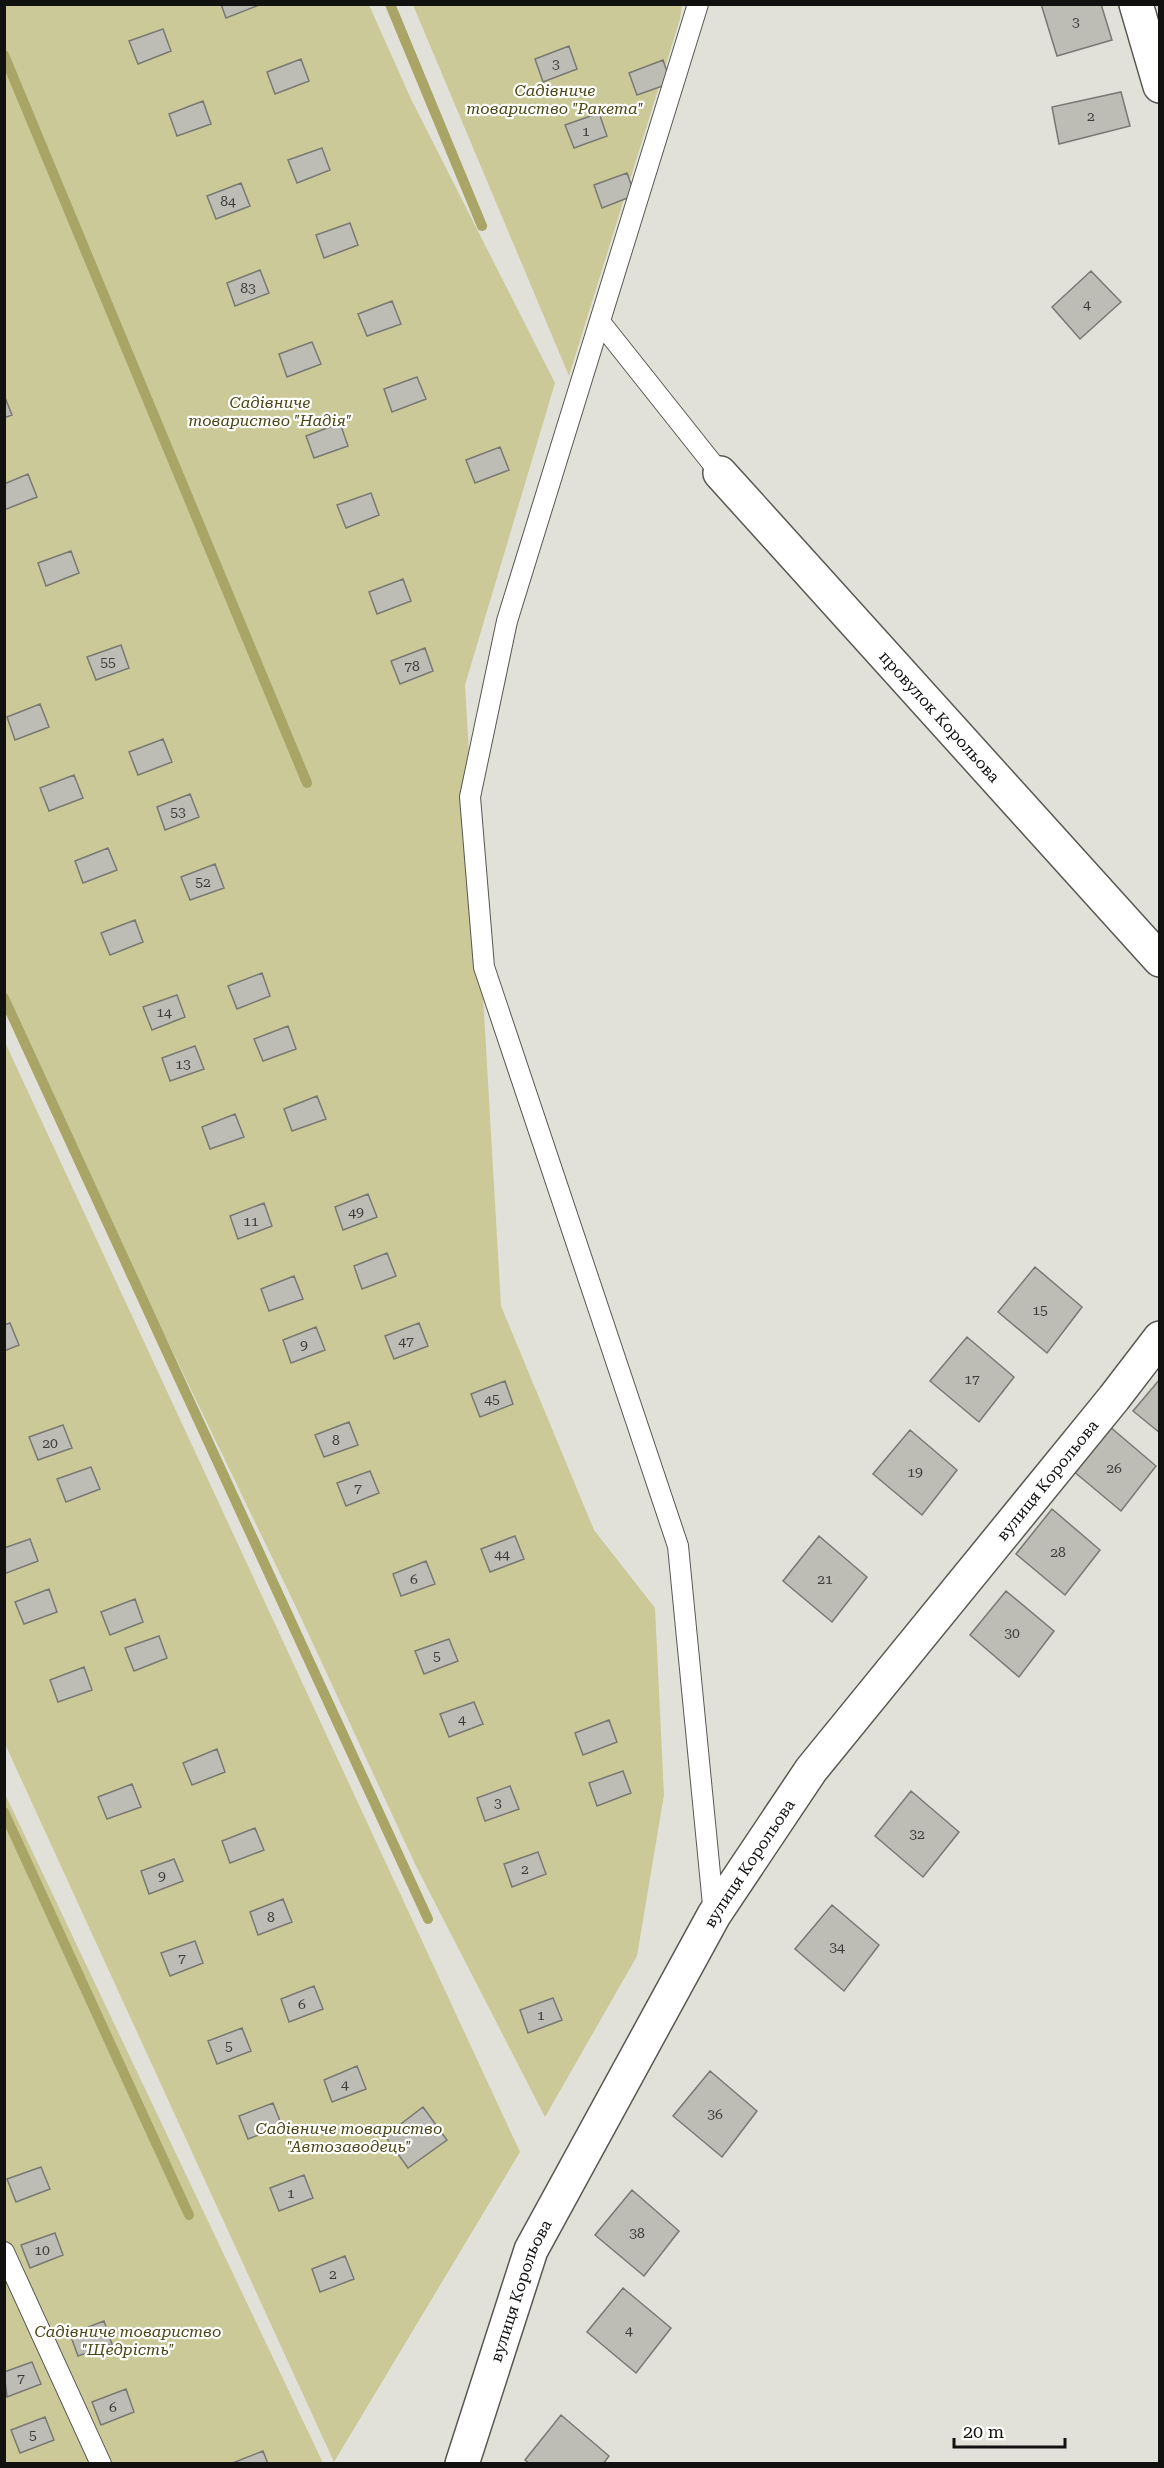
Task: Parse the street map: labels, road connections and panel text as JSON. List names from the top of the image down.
{
  "streets": {
    "street": ["провулок Корольова", "вулиця Корольова"]
  },
  "parks": [
    "Садівниче товариство \"Ракета\"",
    "Садівниче товариство \"Надія\"",
    "Садівниче товариство \"Автозаводець\"",
    "Садівниче товариство \"Щедрість\""
  ],
  "house_numbers": [
    "3",
    "3",
    "2",
    "1",
    "84",
    "83",
    "4",
    "55",
    "78",
    "53",
    "52",
    "14",
    "13",
    "49",
    "11",
    "15",
    "47",
    "9",
    "17",
    "45",
    "8",
    "20",
    "26",
    "19",
    "7",
    "28",
    "44",
    "6",
    "21",
    "30",
    "5",
    "4",
    "3",
    "32",
    "2",
    "9",
    "8",
    "34",
    "7",
    "6",
    "1",
    "5",
    "4",
    "36",
    "1",
    "38",
    "10",
    "2",
    "4",
    "7",
    "6",
    "5"
  ],
  "scale_bar": "20 m"
}
